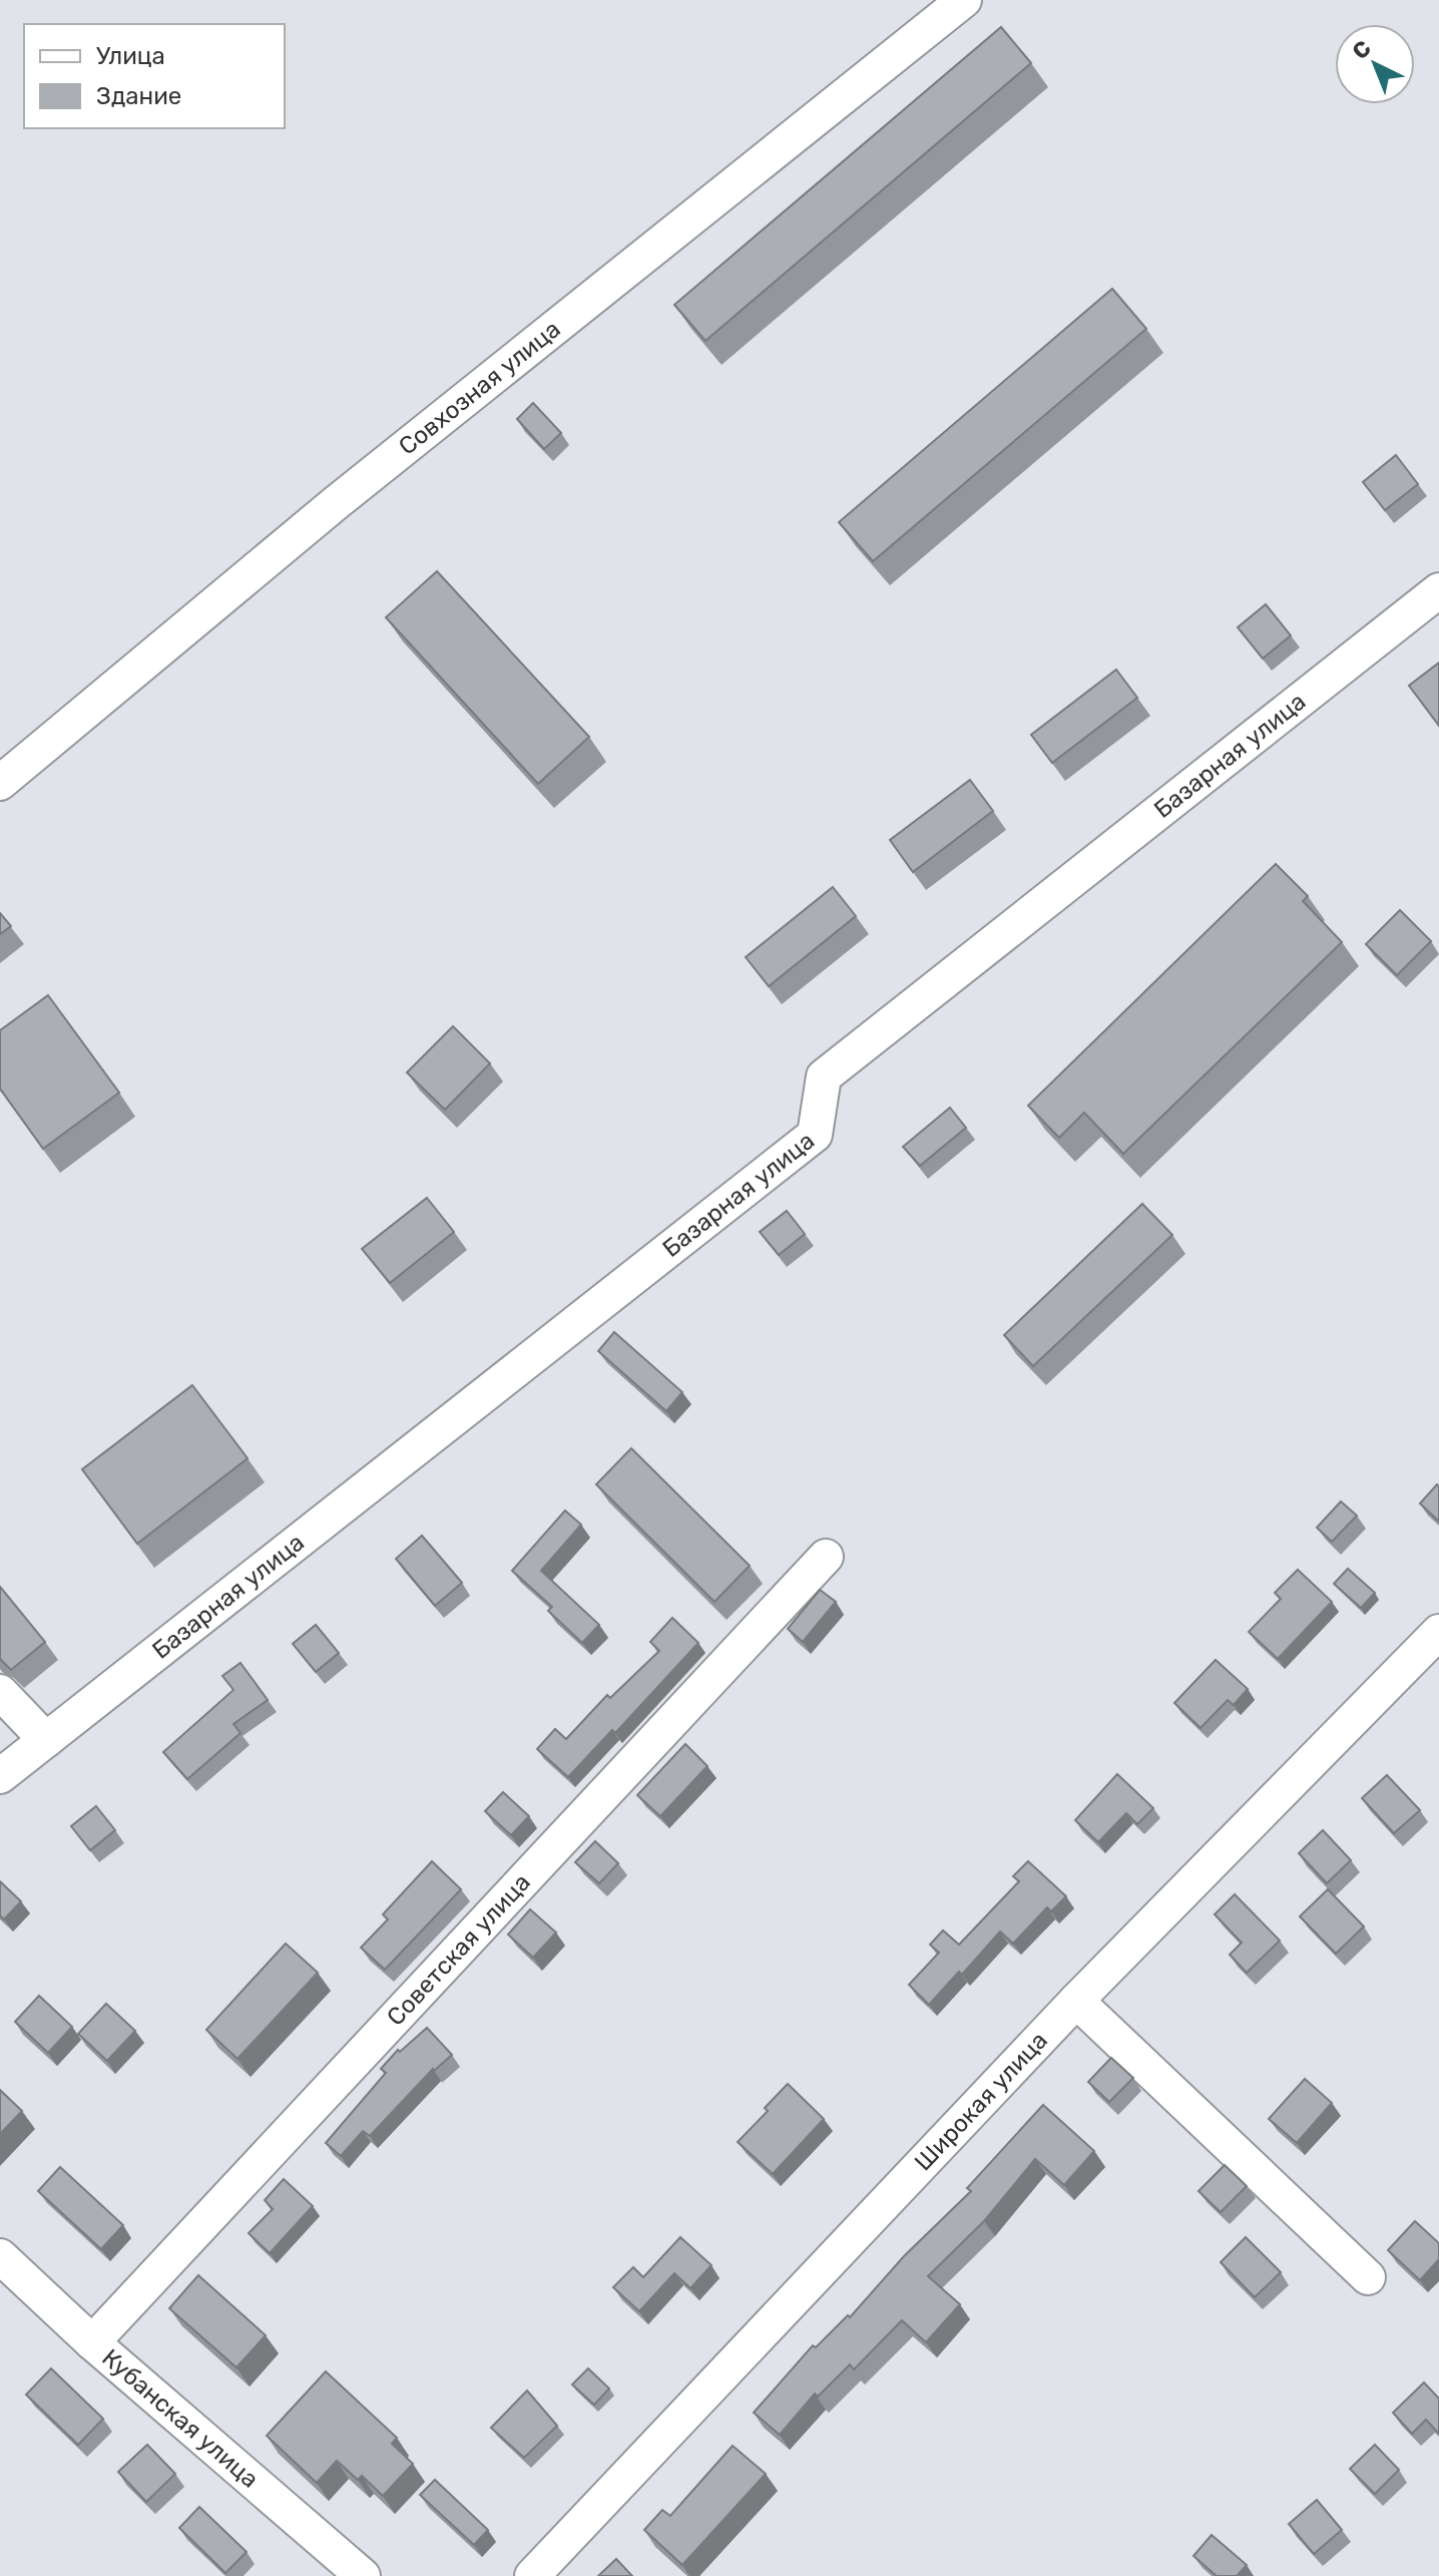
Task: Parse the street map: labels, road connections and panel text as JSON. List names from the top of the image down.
{
  "streets": {
    "street": [
      "Совхозная улица",
      "Базарная улица",
      "Советская улица",
      "Широкая улица",
      "Кубанская улица"
    ]
  },
  "crossings": [
    ["Советская улица", "Кубанская улица"]
  ],
  "legend": ["Улица", "Здание"],
  "north": "top left"
}
